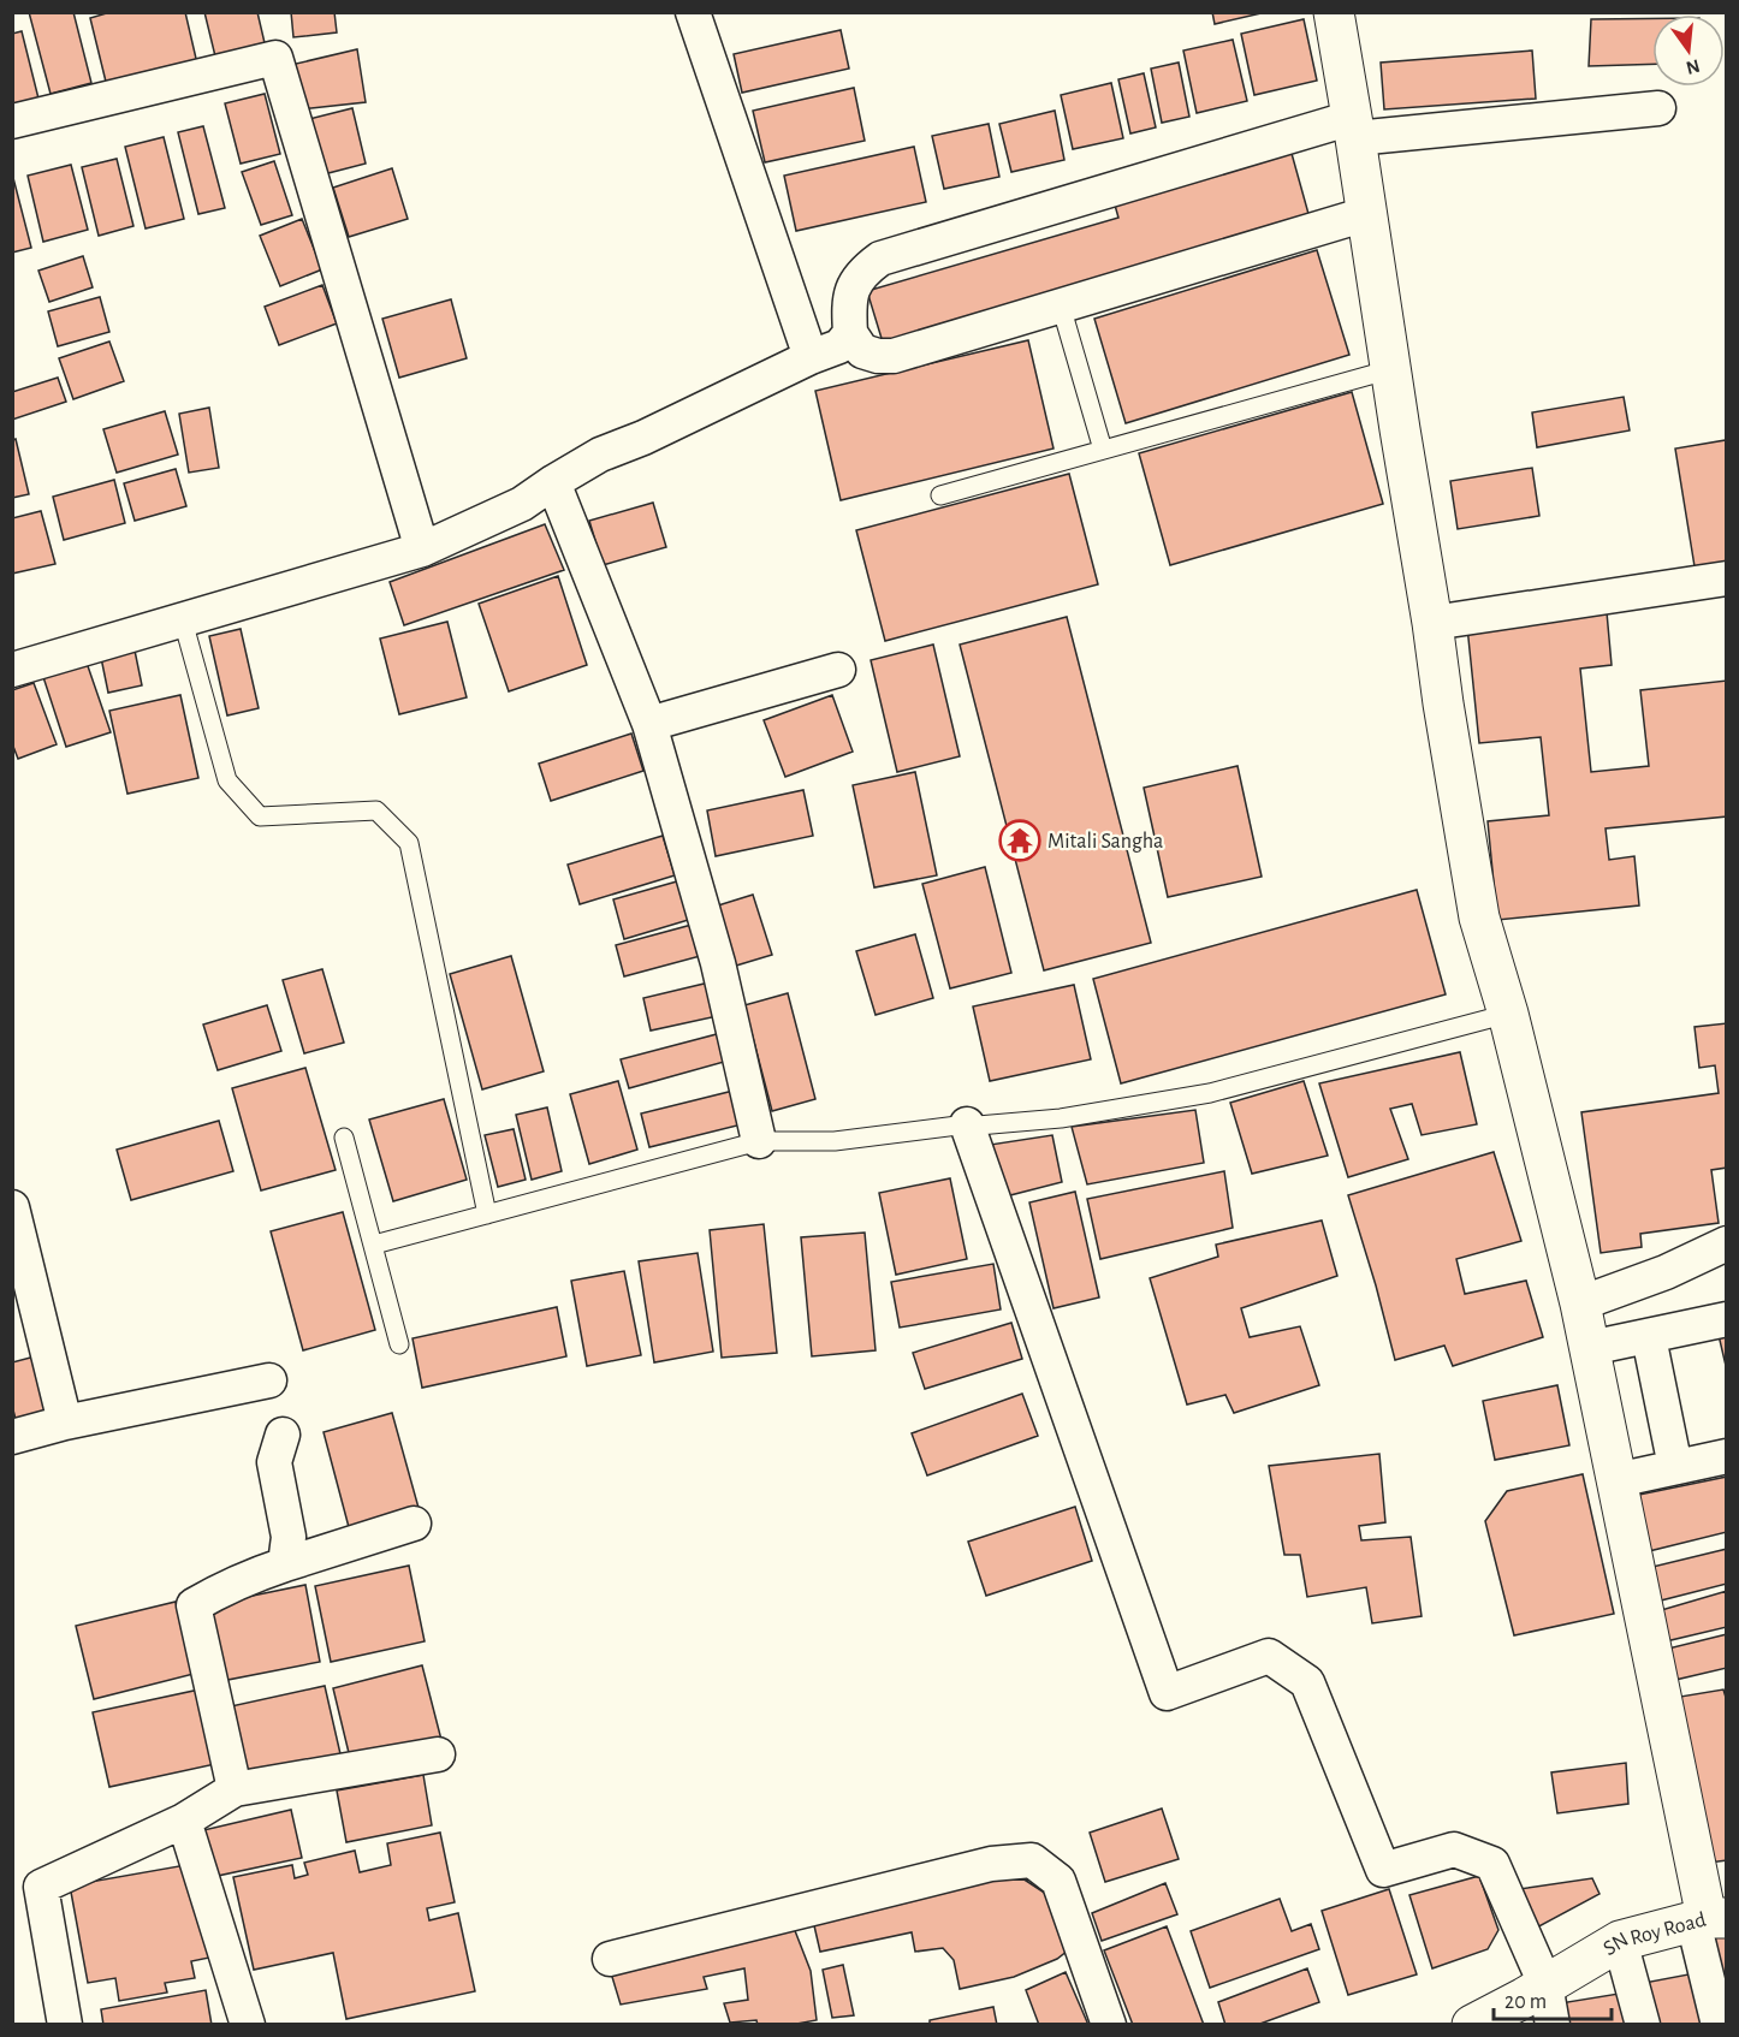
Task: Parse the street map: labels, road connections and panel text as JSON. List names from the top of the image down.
{
  "streets": {
    "street": ["SN Roy Road"]
  },
  "places": {
    "temple": ["Mitali Sangha"]
  },
  "scale_bar": "20 m",
  "north": "bottom"
}
